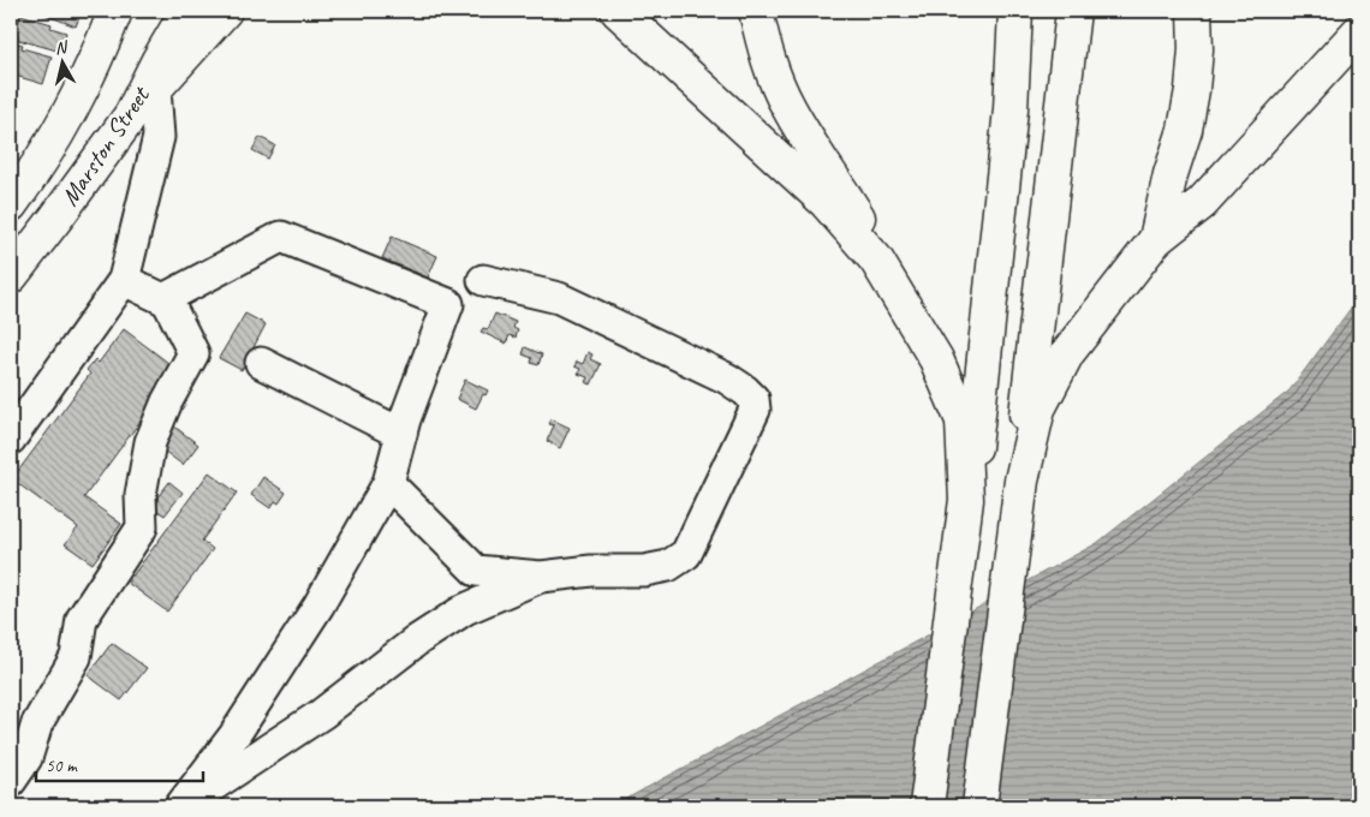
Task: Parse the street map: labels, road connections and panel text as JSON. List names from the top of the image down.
{
  "streets": {
    "main road": ["Marston Street"]
  },
  "scale_bar": "50 m",
  "north": "top"
}
